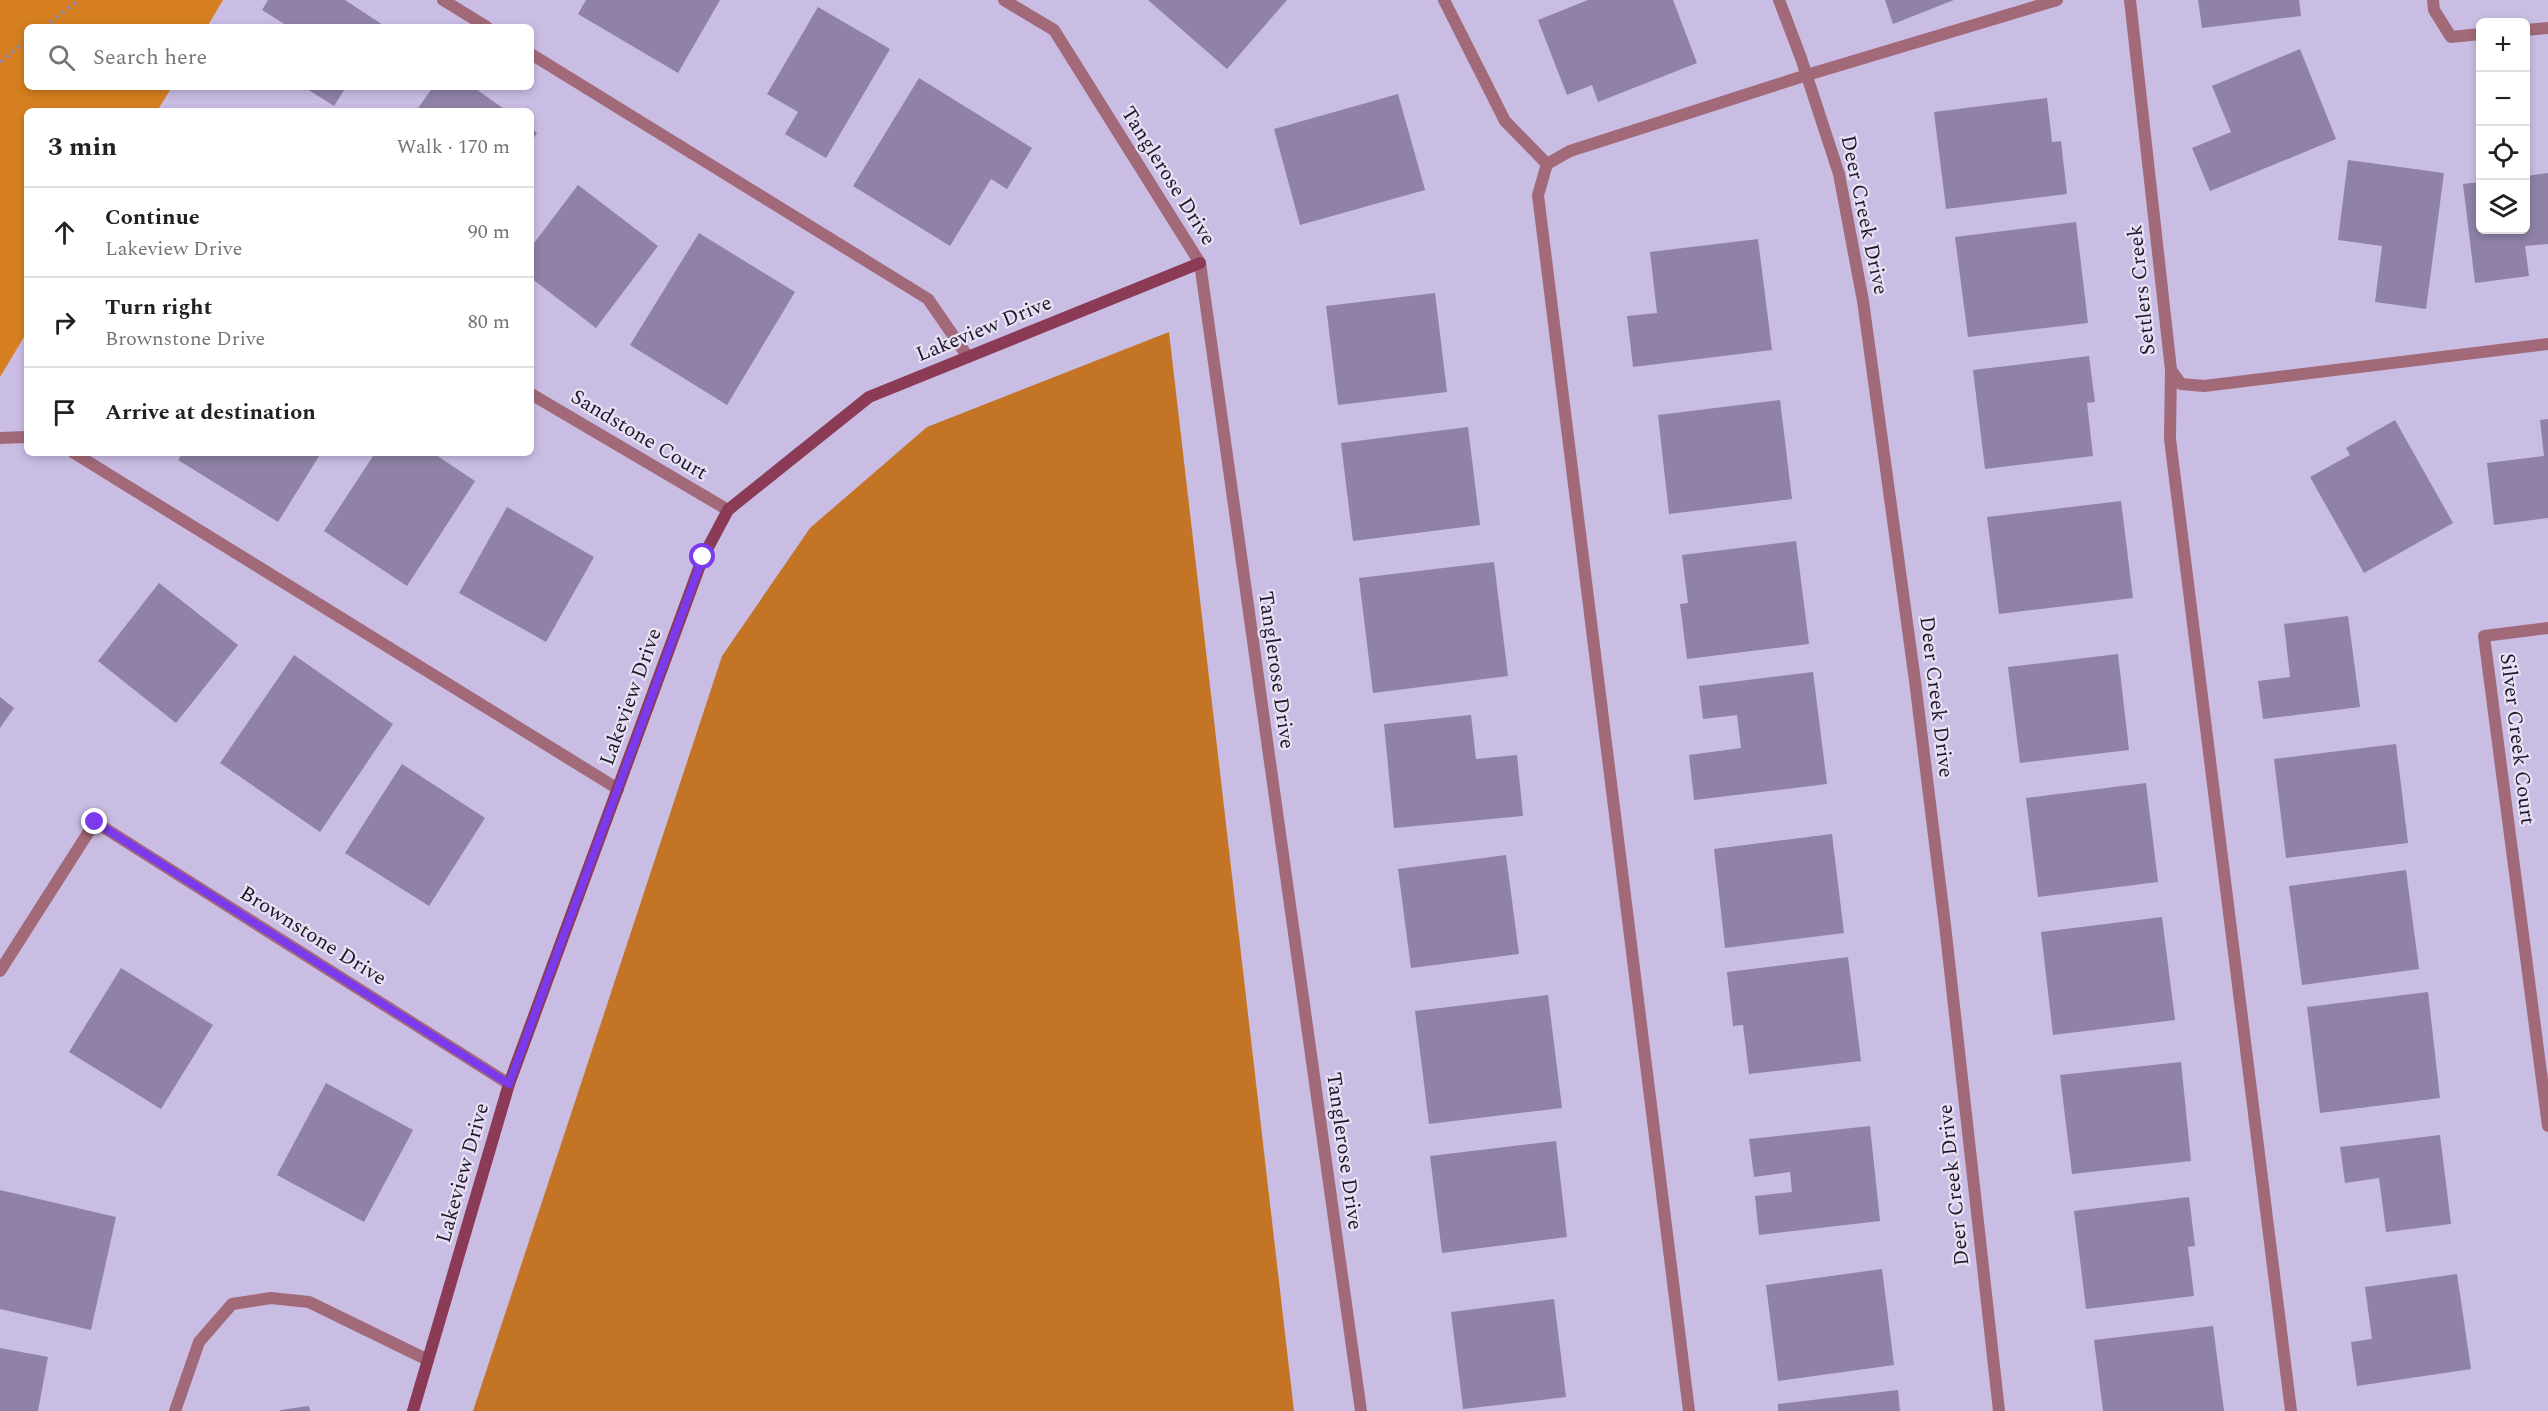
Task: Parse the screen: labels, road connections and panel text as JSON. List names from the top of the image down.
{
  "streets": {
    "street": [
      "Tanglerose Drive",
      "Deer Creek Drive",
      "Settlers Creek",
      "Lakeview Drive",
      "Sandstone Court",
      "Silver Creek Court",
      "Brownstone Drive"
    ]
  },
  "crossings": [
    ["Tanglerose Drive", "Lakeview Drive"],
    ["Lakeview Drive", "Sandstone Court"],
    ["Lakeview Drive", "Brownstone Drive"]
  ],
  "page": {
    "map_buttons": ["+", "−"],
    "search": "Search here",
    "heading": ["3 min", "Walk · 170 m"],
    "list": [
      ["Continue", "Lakeview Drive", "90 m"],
      ["Turn right", "Brownstone Drive", "80 m"],
      "Arrive at destination"
    ]
  }
}
